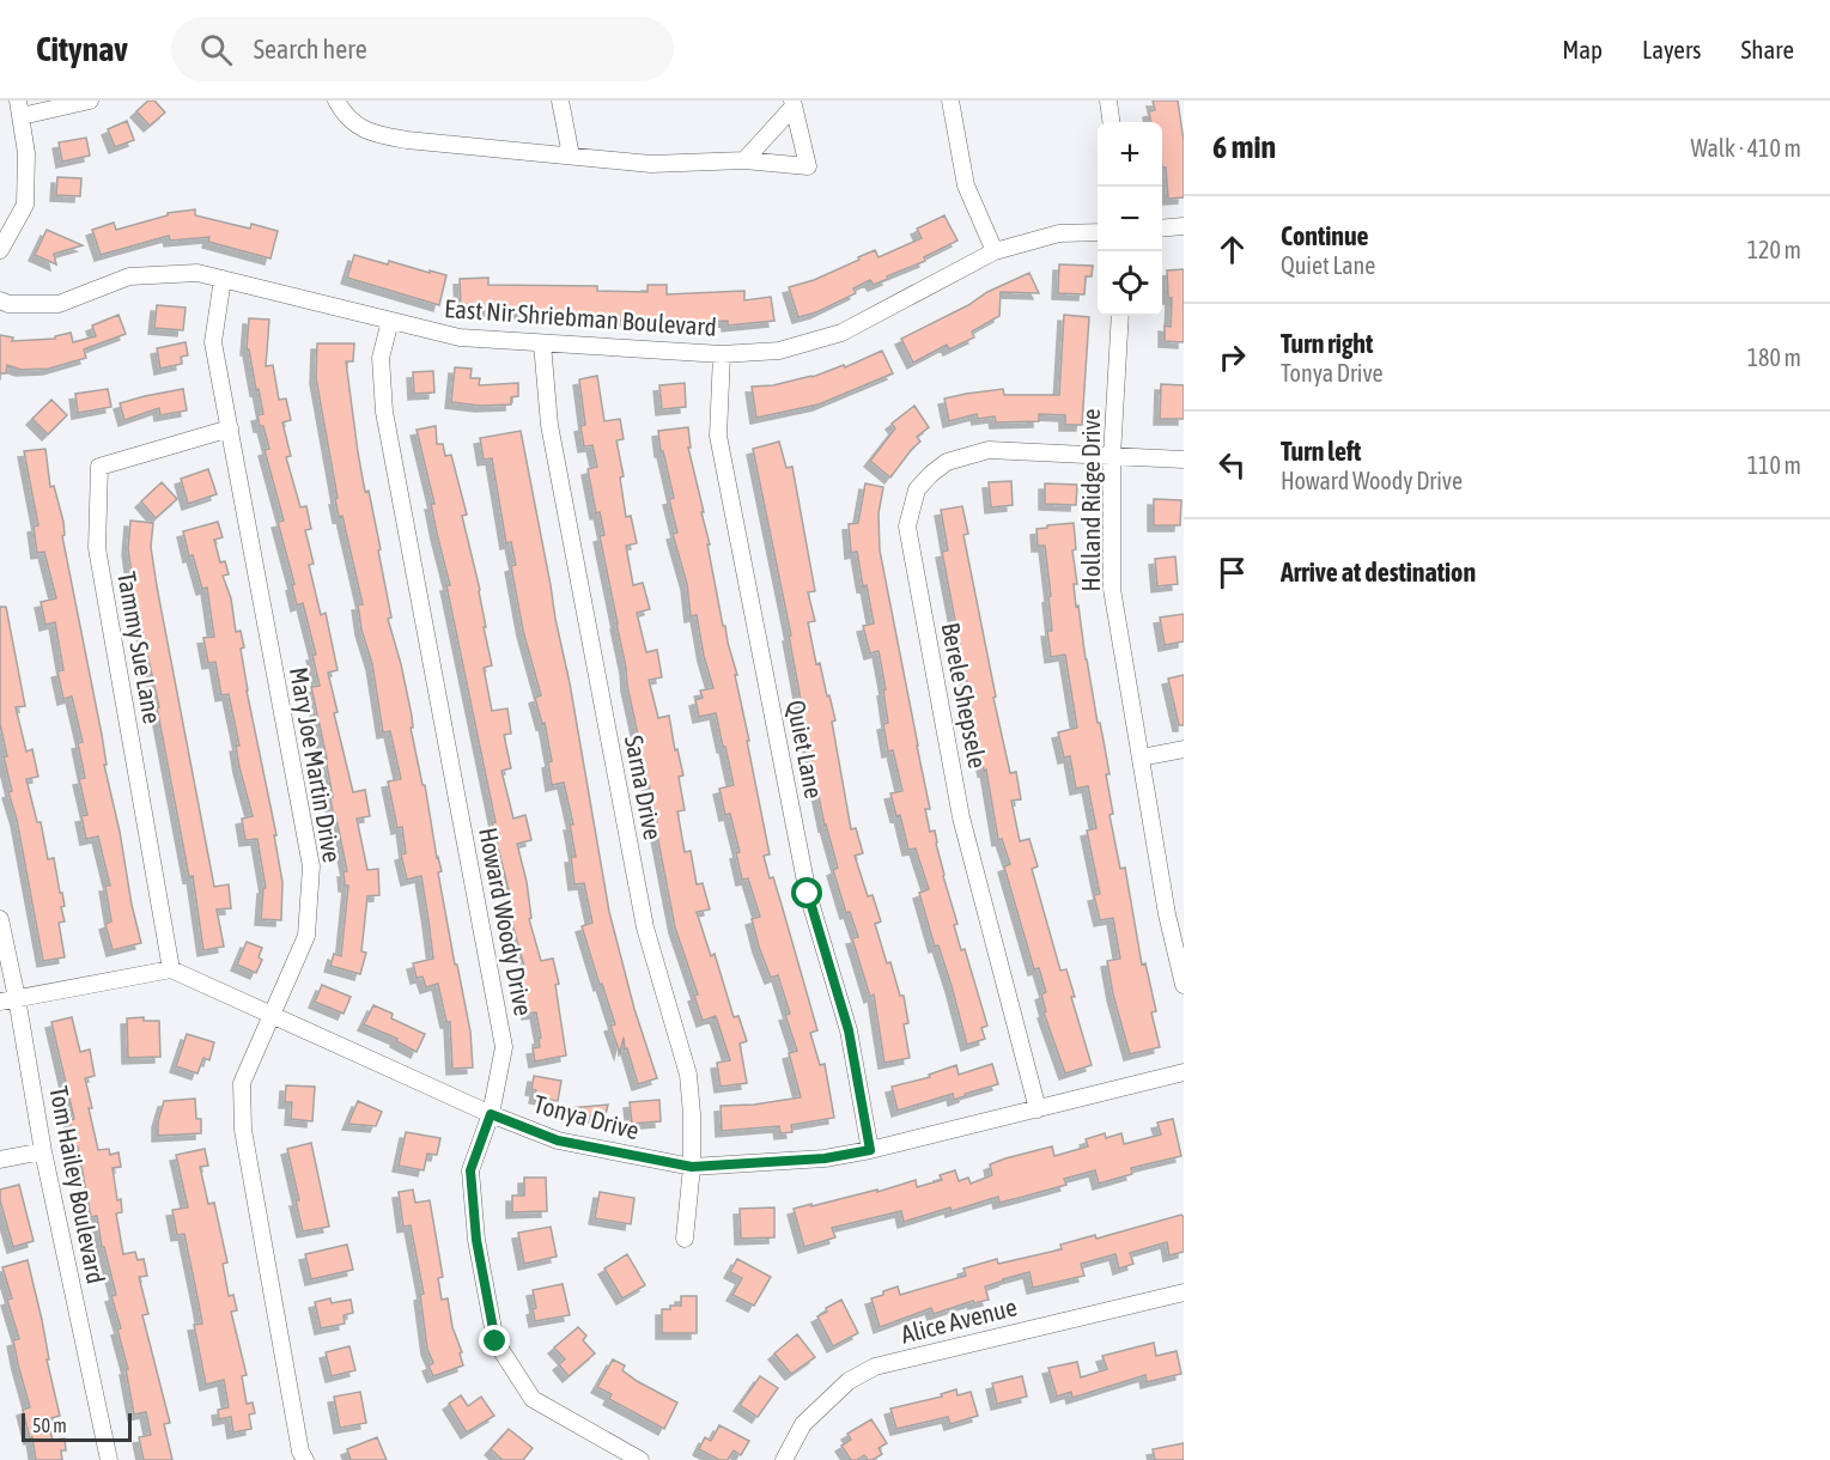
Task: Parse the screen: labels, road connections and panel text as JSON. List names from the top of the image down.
{
  "streets": {
    "street": [
      "East Nir Shriebman Boulevard",
      "Holland Ridge Drive",
      "Tammy Sue Lane",
      "Berele Shepsele",
      "Quiet Lane",
      "Mary Joe Martin Drive",
      "Sarna Drive",
      "Howard Woody Drive",
      "Tonya Drive",
      "Tom Hailey Boulevard",
      "Alice Avenue"
    ]
  },
  "crossings": [
    ["East Nir Shriebman Boulevard", "Quiet Lane"],
    ["East Nir Shriebman Boulevard", "Mary Joe Martin Drive"],
    ["East Nir Shriebman Boulevard", "Sarna Drive"],
    ["East Nir Shriebman Boulevard", "Howard Woody Drive"],
    ["Holland Ridge Drive", "Berele Shepsele"],
    ["Tammy Sue Lane", "Mary Joe Martin Drive"],
    ["Tammy Sue Lane", "Tonya Drive"],
    ["Berele Shepsele", "Tonya Drive"],
    ["Quiet Lane", "Tonya Drive"],
    ["Mary Joe Martin Drive", "Tonya Drive"],
    ["Sarna Drive", "Tonya Drive"],
    ["Howard Woody Drive", "Tonya Drive"]
  ],
  "scale_bar": "50 m",
  "page": {
    "header": "Citynav",
    "search": "Search here",
    "nav": ["Map", "Layers", "Share"],
    "heading": ["6 min", "Walk · 410 m"],
    "map_buttons": ["+", "−"],
    "list": [
      ["Continue", "Quiet Lane", "120 m"],
      ["Turn right", "Tonya Drive", "180 m"],
      ["Turn left", "Howard Woody Drive", "110 m"],
      "Arrive at destination"
    ],
    "scale": "50 m"
  }
}
